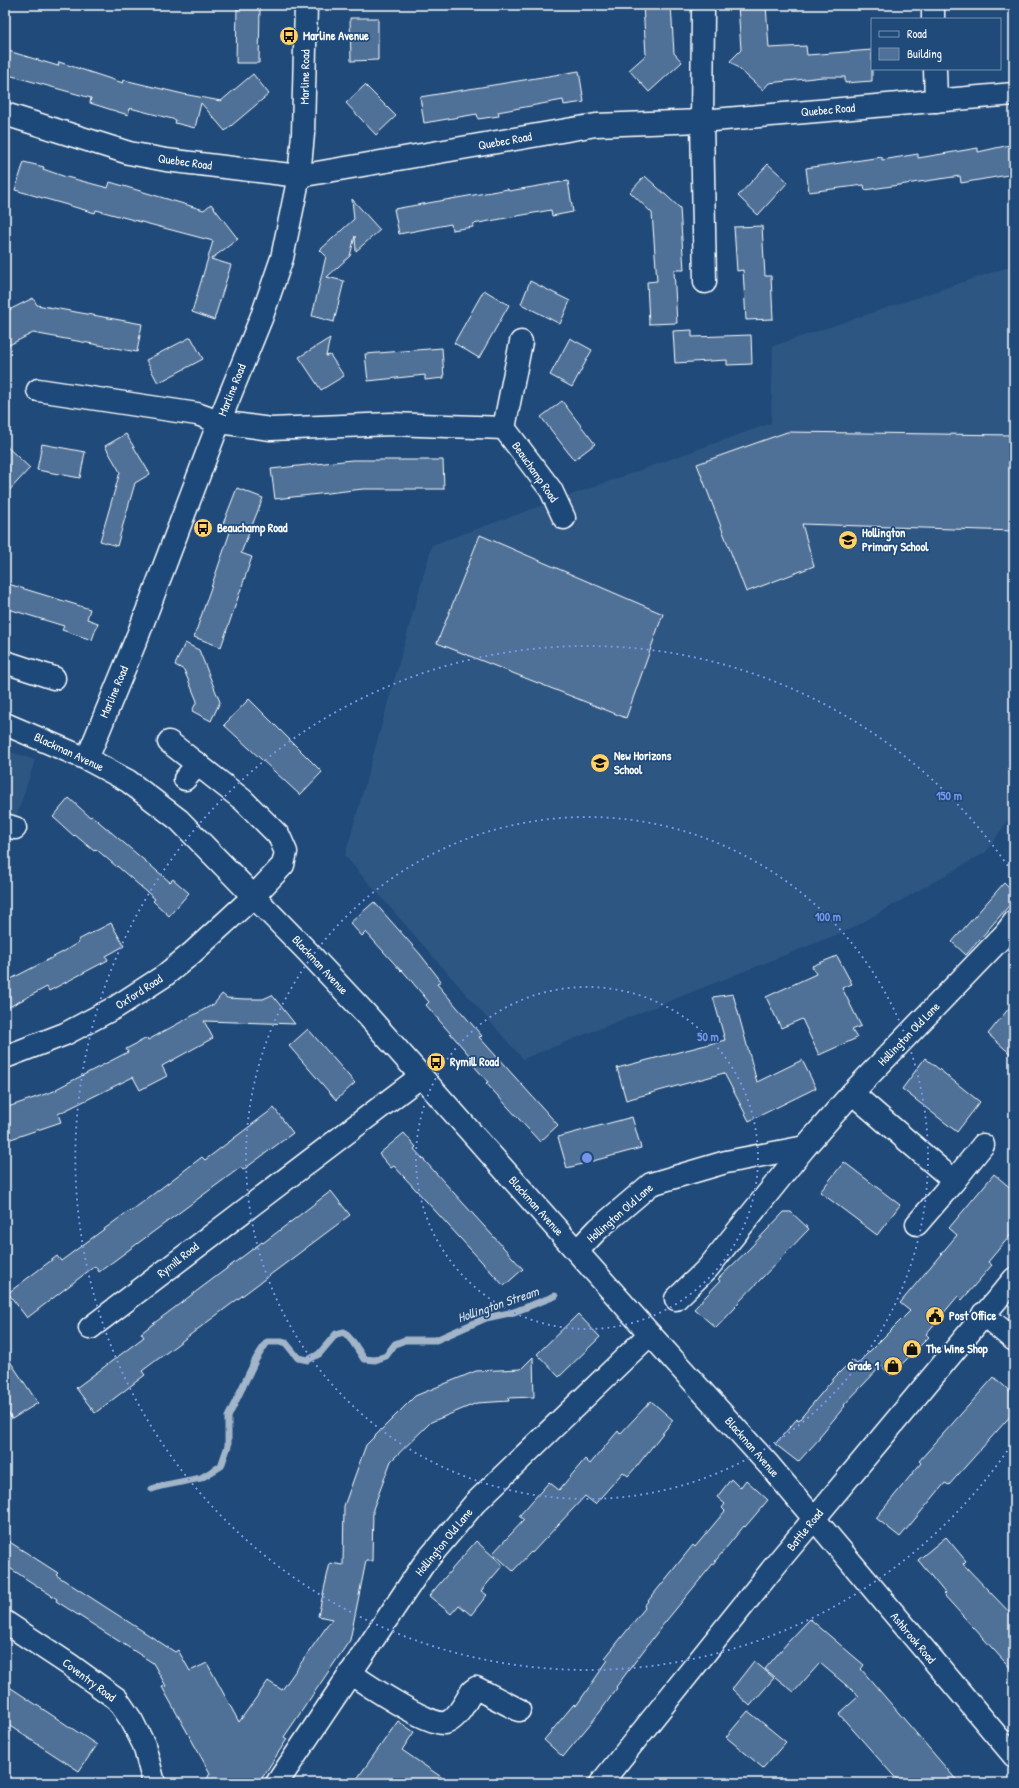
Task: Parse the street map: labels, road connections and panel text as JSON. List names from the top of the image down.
{
  "streets": {
    "street": [
      "Marline Road",
      "Quebec Road",
      "Beauchamp Road",
      "Blackman Avenue",
      "Oxford Road",
      "Hollington Old Lane",
      "Rymill Road",
      "Battle Road",
      "Ashbrook Road",
      "Coventry Road"
    ]
  },
  "crossings": [
    ["Marline Road", "Quebec Road"],
    ["Marline Road", "Blackman Avenue"],
    ["Blackman Avenue", "Oxford Road"],
    ["Blackman Avenue", "Hollington Old Lane"],
    ["Blackman Avenue", "Rymill Road"],
    ["Blackman Avenue", "Battle Road"],
    ["Blackman Avenue", "Ashbrook Road"],
    ["Battle Road", "Ashbrook Road"]
  ],
  "water": ["Hollington Stream"],
  "places": {
    "bus stop": ["Marline Avenue", "Beauchamp Road", "Rymill Road"],
    "school or university": ["Hollington Primary School", "New Horizons School"],
    "public building": ["Post Office"],
    "shop": ["The Wine Shop", "Grade 1"]
  },
  "legend": ["Road", "Building"],
  "rings": ["150 m", "100 m", "50 m"]
}
